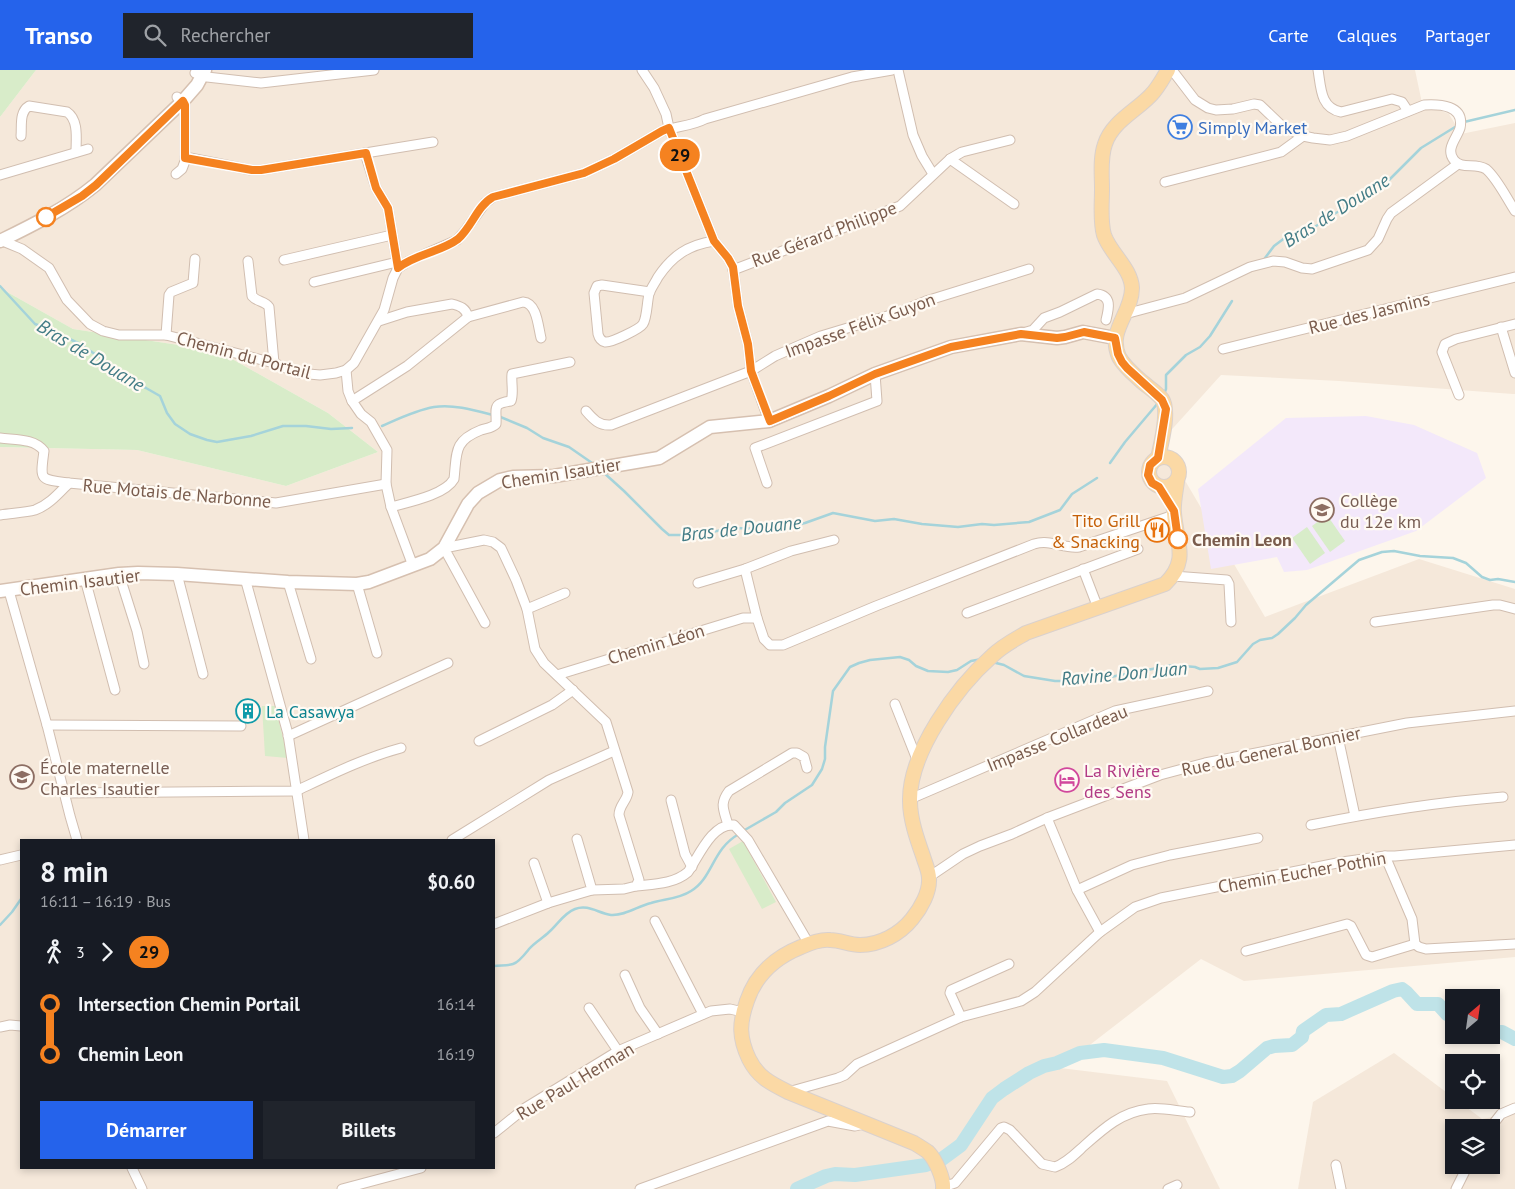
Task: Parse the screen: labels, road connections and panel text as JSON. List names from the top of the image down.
{
  "streets": {
    "main road": ["Chemin Isautier"],
    "street": [
      "Rue Gérard Philippe",
      "Rue des Jasmins",
      "Impasse Félix Guyon",
      "Chemin du Portail",
      "Rue Motais de Narbonne",
      "Chemin Léon",
      "Impasse Collardeau",
      "Rue du General Bonnier",
      "Chemin Eucher Pothin",
      "Rue Paul Herman"
    ]
  },
  "water": ["Bras de Douane", "Ravine Don Juan"],
  "places": {
    "supermarket": ["Simply Market"],
    "school or university": ["Collège du 12e km", "École maternelle Charles Isautier"],
    "restaurant": ["Tito Grill & Snacking"],
    "other": ["Chemin Leon"],
    "building": ["La Casawya"],
    "hotel": ["La Rivière des Sens"]
  },
  "lines": ["bus line 29"],
  "north": "top right",
  "page": {
    "header": "Transo",
    "search": "Rechercher",
    "nav": ["Carte", "Calques", "Partager"],
    "on_map": "29",
    "heading": ["8 min", "16:11 – 16:19 · Bus", "$0.60"],
    "legs": ["3", "29"],
    "list": [
      {
        "name": "Intersection Chemin Portail",
        "value": "16:14"
      },
      {
        "name": "Chemin Leon",
        "value": "16:19"
      }
    ],
    "buttons": ["Démarrer", "Billets"]
  }
}
